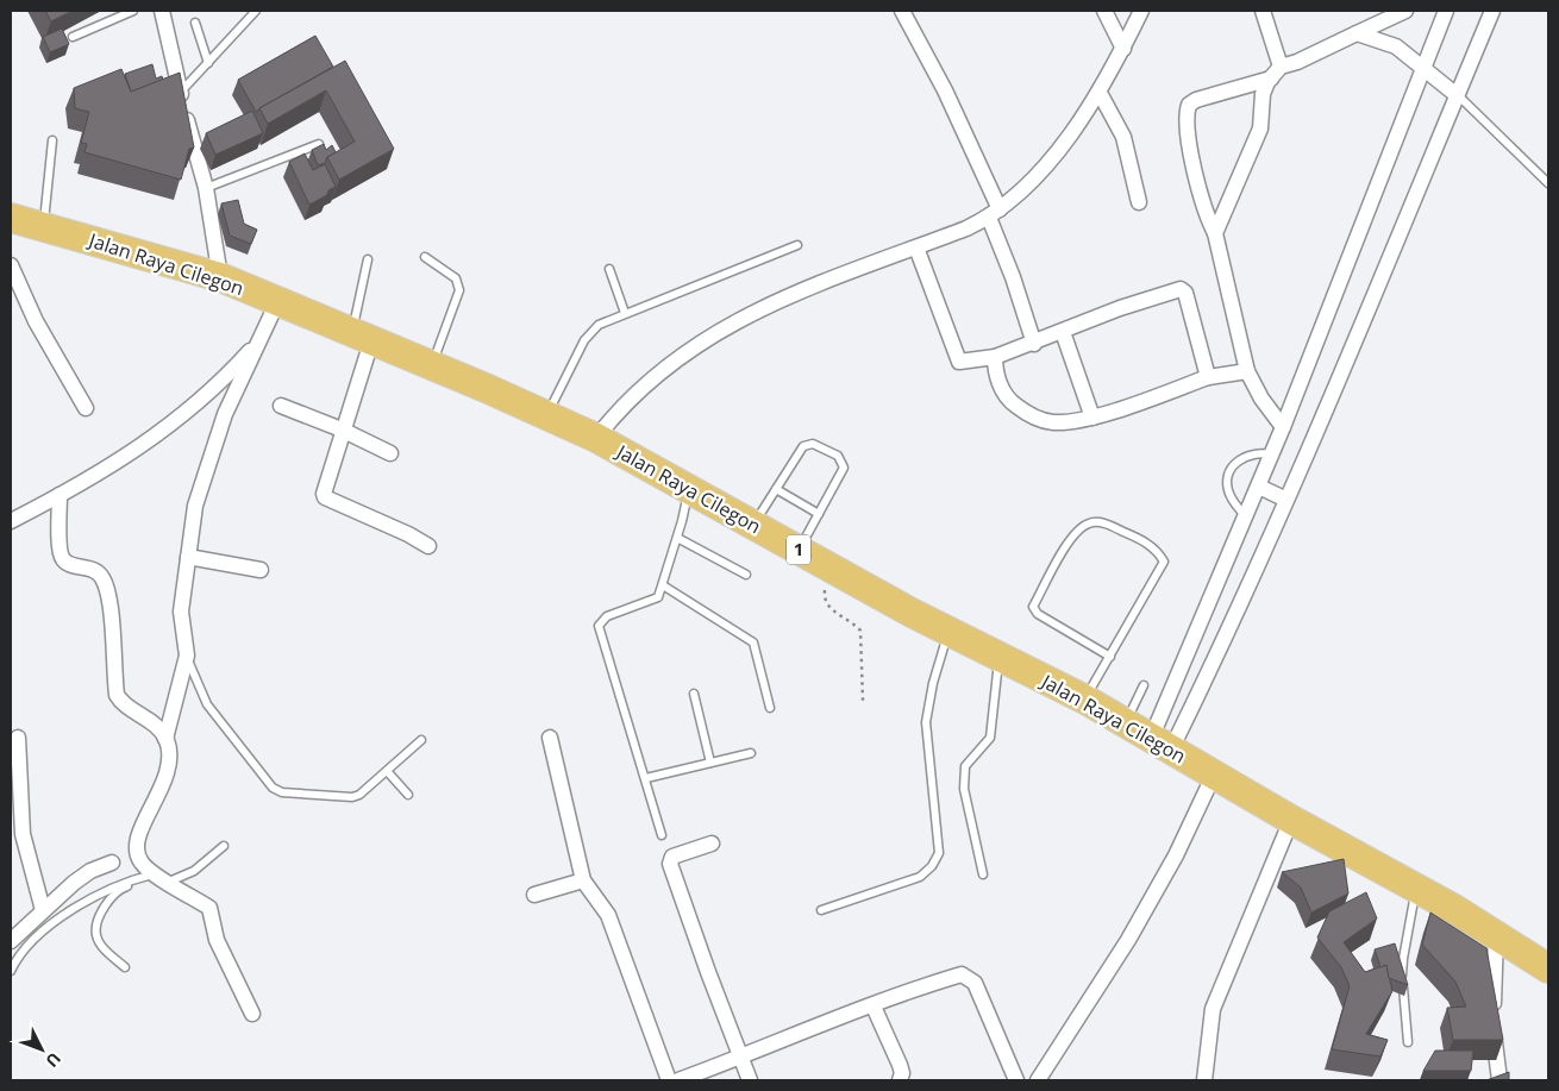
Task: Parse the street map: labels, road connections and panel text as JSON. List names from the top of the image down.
{
  "streets": {
    "highway": ["Jalan Raya Cilegon", "1"]
  },
  "north": "bottom right"
}
